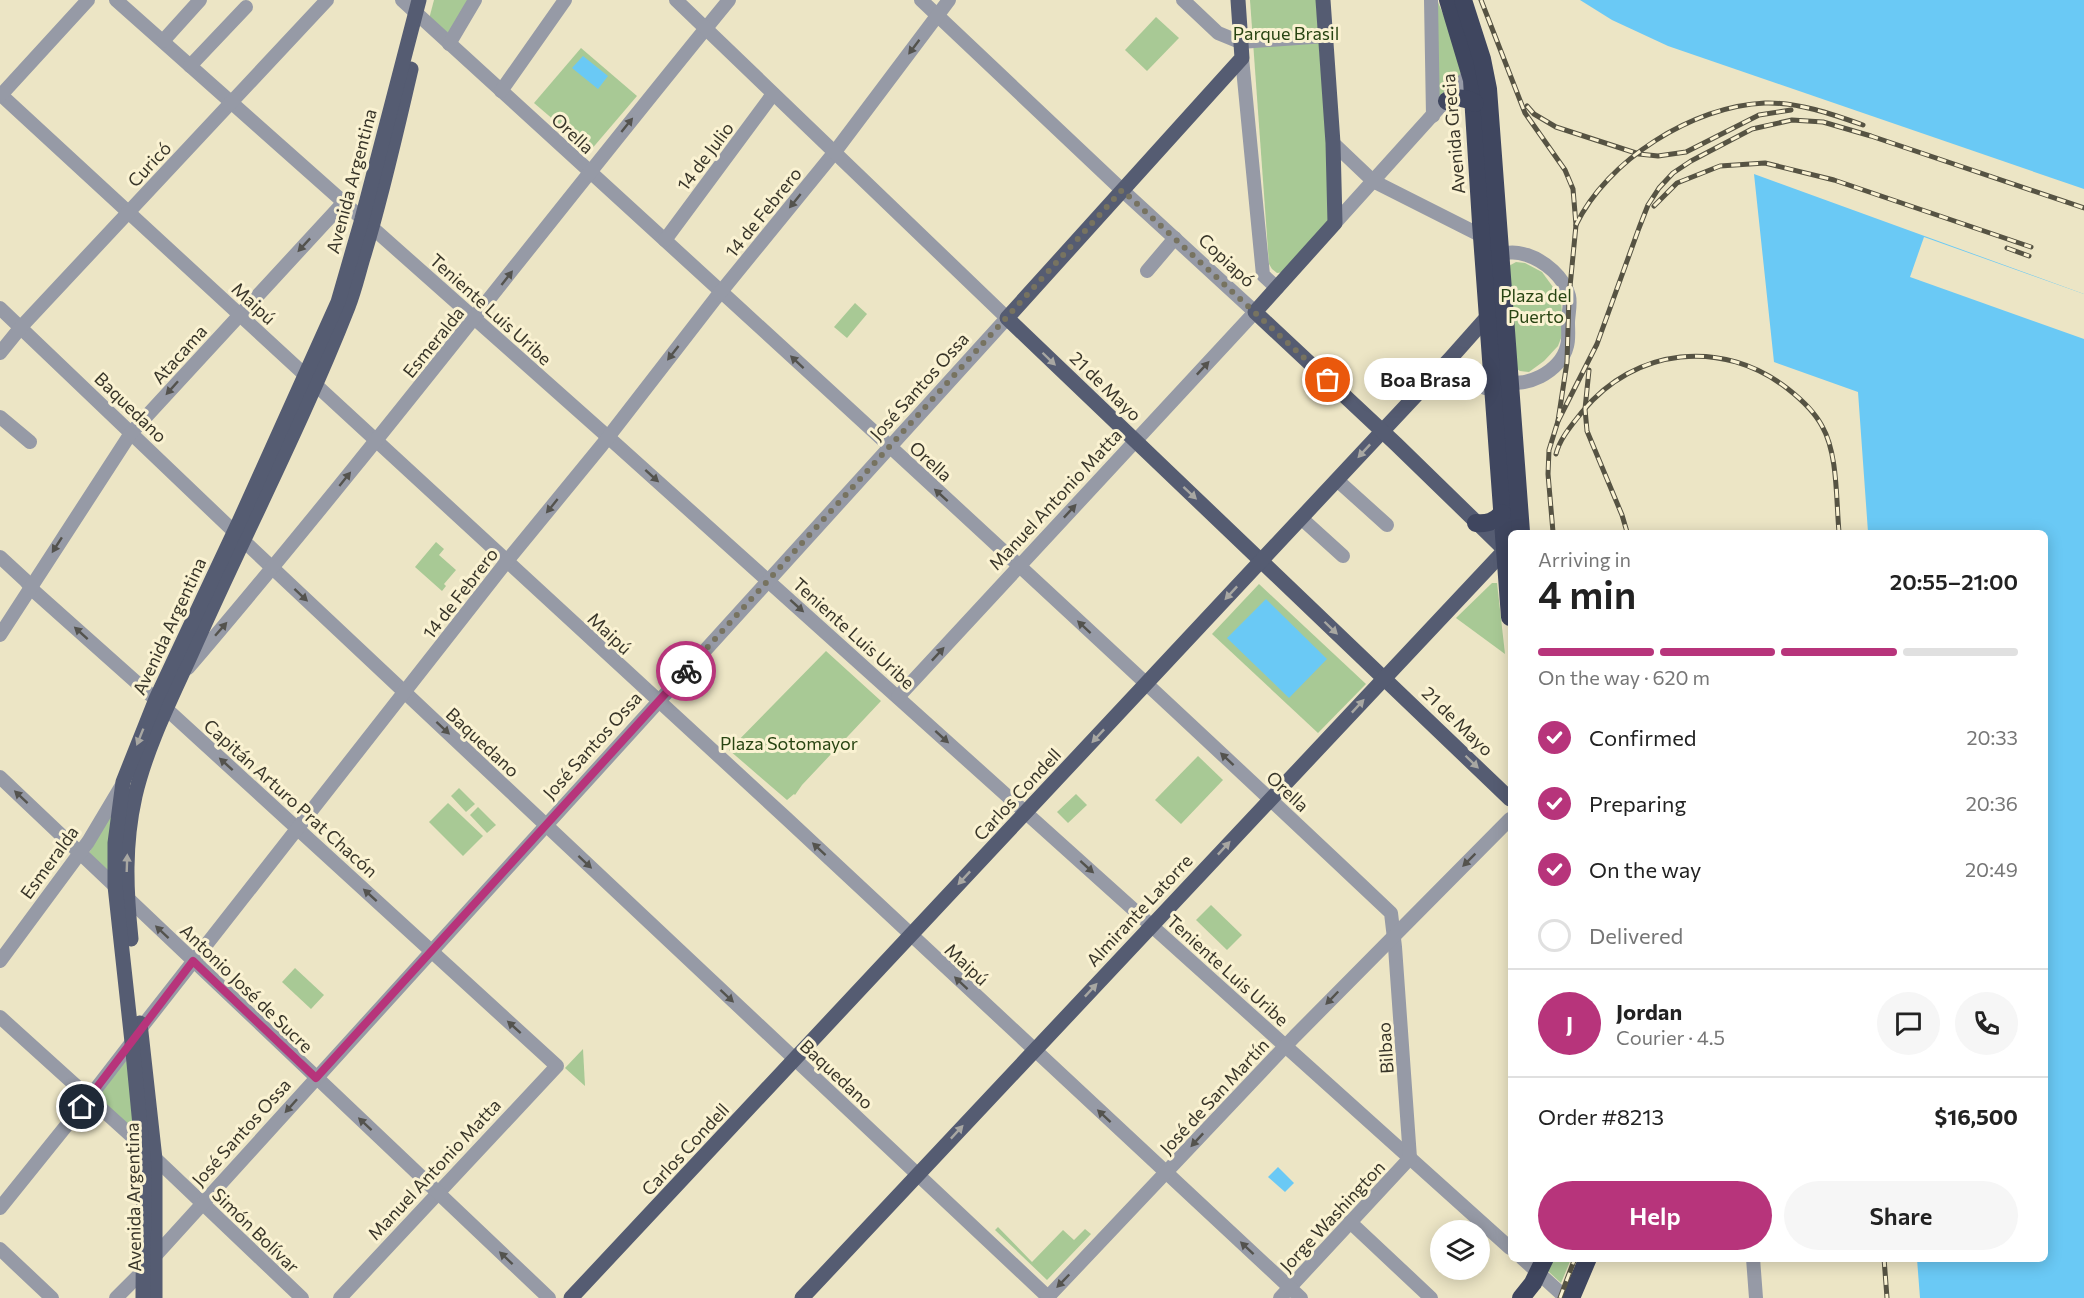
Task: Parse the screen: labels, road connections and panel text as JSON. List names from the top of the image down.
{
  "streets": {
    "highway": ["Avenida Grecia"],
    "main road": [
      "Avenida Argentina",
      "Copiapó",
      "José Santos Ossa",
      "21 de Mayo",
      "Manuel Antonio Matta",
      "Carlos Condell",
      "Almirante Latorre"
    ],
    "street": [
      "Orella",
      "14 de Julio",
      "Curicó",
      "14 de Febrero",
      "Maipú",
      "Teniente Luis Uribe",
      "Esmeralda",
      "Atacama",
      "Baquedano",
      "Capitán Arturo Prat Chacón",
      "Antonio José de Sucre",
      "Bilbao",
      "José de San Martín",
      "Jorge Washington",
      "Simón Bolívar"
    ]
  },
  "crossings": [
    ["Orella", "14 de Julio"],
    ["Orella", "Avenida Argentina"],
    ["Orella", "14 de Febrero"],
    ["Orella", "Esmeralda"],
    ["Orella", "José Santos Ossa"],
    ["Orella", "Manuel Antonio Matta"],
    ["Orella", "Carlos Condell"],
    ["Orella", "Almirante Latorre"],
    ["Orella", "Bilbao"],
    ["Orella", "José de San Martín"],
    ["Avenida Grecia", "Manuel Antonio Matta"],
    ["Avenida Grecia", "Carlos Condell"],
    ["14 de Julio", "21 de Mayo"],
    ["Curicó", "Maipú"],
    ["Curicó", "Teniente Luis Uribe"],
    ["Curicó", "Baquedano"],
    ["Avenida Argentina", "14 de Febrero"],
    ["Avenida Argentina", "Maipú"],
    ["Avenida Argentina", "Teniente Luis Uribe"],
    ["Avenida Argentina", "Esmeralda"],
    ["Avenida Argentina", "José Santos Ossa"],
    ["Avenida Argentina", "Baquedano"],
    ["Avenida Argentina", "Capitán Arturo Prat Chacón"],
    ["Avenida Argentina", "Antonio José de Sucre"],
    ["Avenida Argentina", "Simón Bolívar"],
    ["14 de Febrero", "Copiapó"],
    ["14 de Febrero", "Maipú"],
    ["14 de Febrero", "Teniente Luis Uribe"],
    ["14 de Febrero", "21 de Mayo"],
    ["14 de Febrero", "Baquedano"],
    ["14 de Febrero", "Capitán Arturo Prat Chacón"],
    ["14 de Febrero", "Antonio José de Sucre"],
    ["14 de Febrero", "Simón Bolívar"],
    ["Copiapó", "José Santos Ossa"],
    ["Copiapó", "Manuel Antonio Matta"],
    ["Copiapó", "Carlos Condell"],
    ["Maipú", "Esmeralda"],
    ["Maipú", "Atacama"],
    ["Maipú", "José Santos Ossa"],
    ["Maipú", "Carlos Condell"],
    ["Maipú", "Almirante Latorre"],
    ["Maipú", "José de San Martín"],
    ["Maipú", "Jorge Washington"],
    ["Teniente Luis Uribe", "Esmeralda"],
    ["Teniente Luis Uribe", "Atacama"],
    ["Teniente Luis Uribe", "José Santos Ossa"],
    ["Teniente Luis Uribe", "Manuel Antonio Matta"],
    ["Teniente Luis Uribe", "Carlos Condell"],
    ["Teniente Luis Uribe", "Almirante Latorre"],
    ["Teniente Luis Uribe", "Bilbao"],
    ["Teniente Luis Uribe", "José de San Martín"],
    ["Teniente Luis Uribe", "Jorge Washington"],
    ["Esmeralda", "21 de Mayo"],
    ["Esmeralda", "Baquedano"],
    ["Esmeralda", "Antonio José de Sucre"],
    ["Atacama", "Baquedano"],
    ["Atacama", "Capitán Arturo Prat Chacón"],
    ["José Santos Ossa", "21 de Mayo"],
    ["José Santos Ossa", "Baquedano"],
    ["José Santos Ossa", "Capitán Arturo Prat Chacón"],
    ["José Santos Ossa", "Antonio José de Sucre"],
    ["José Santos Ossa", "Simón Bolívar"],
    ["21 de Mayo", "Manuel Antonio Matta"],
    ["21 de Mayo", "Carlos Condell"],
    ["21 de Mayo", "Almirante Latorre"],
    ["Baquedano", "Carlos Condell"],
    ["Baquedano", "Almirante Latorre"],
    ["Baquedano", "José de San Martín"],
    ["Manuel Antonio Matta", "Capitán Arturo Prat Chacón"],
    ["Manuel Antonio Matta", "Antonio José de Sucre"],
    ["Bilbao", "José de San Martín"],
    ["Bilbao", "Jorge Washington"]
  ],
  "one_way": [
    "Orella",
    "14 de Febrero",
    "Maipú",
    "Teniente Luis Uribe",
    "Esmeralda",
    "Atacama",
    "21 de Mayo",
    "Baquedano",
    "Manuel Antonio Matta",
    "Carlos Condell",
    "Capitán Arturo Prat Chacón",
    "Almirante Latorre",
    "Antonio José de Sucre",
    "José de San Martín"
  ],
  "parks": ["Parque Brasil", "Plaza del Puerto", "Plaza Sotomayor"],
  "places": ["Boa Brasa"],
  "page": {
    "bubble": "Boa Brasa",
    "heading": ["4 min", "Arriving in", "20:55–21:00"],
    "panel": [
      "Jordan",
      "Courier · 4.5",
      "Order #8213",
      "$16,500"
    ],
    "bar": "On the way · 620 m",
    "list": [
      ["Confirmed", "20:33"],
      ["Preparing", "20:36"],
      ["On the way", "20:49"],
      "Delivered"
    ],
    "round": "J",
    "buttons": ["Help", "Share"]
  }
}
